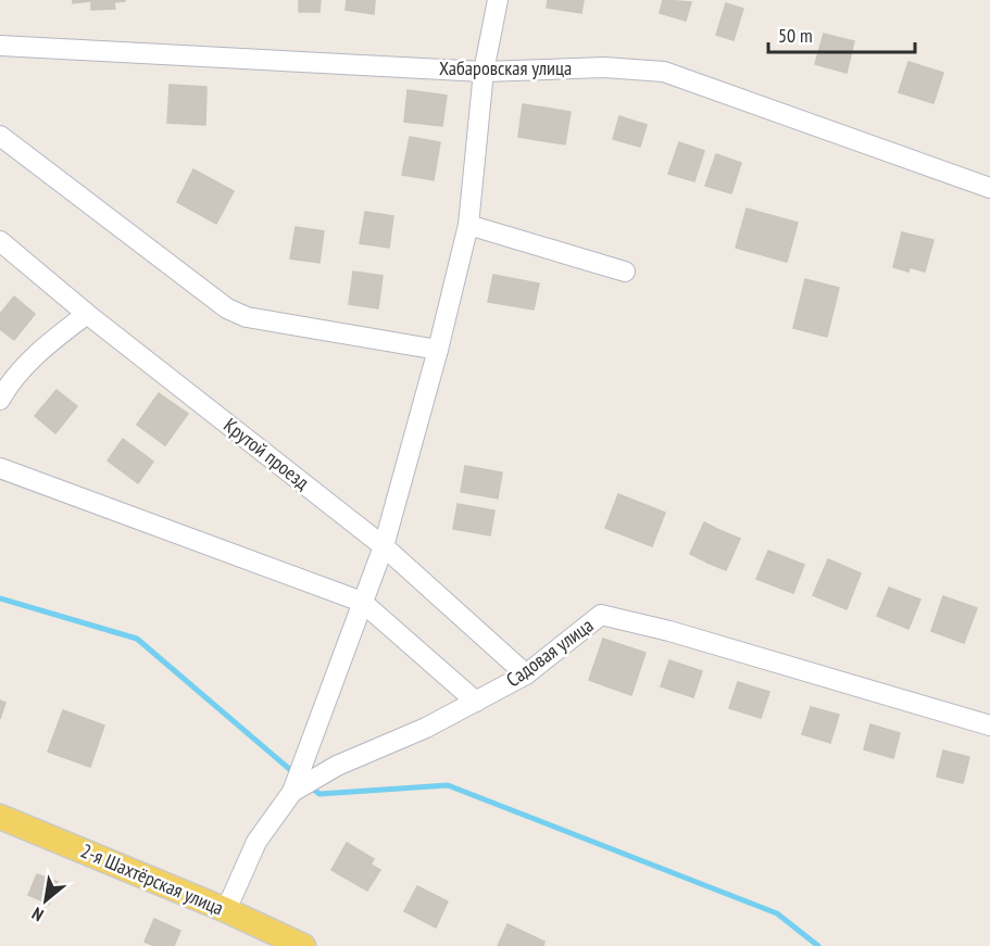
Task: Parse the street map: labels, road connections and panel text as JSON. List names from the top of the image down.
{
  "streets": {
    "main road": ["2-я Шахтёрская улица"],
    "street": ["Хабаровская улица", "Крутой проезд", "Садовая улица"]
  },
  "crossings": [
    ["Крутой проезд", "Садовая улица"],
    ["Садовая улица", "2-я Шахтёрская улица"]
  ],
  "scale_bar": "50 m",
  "north": "bottom left"
}
